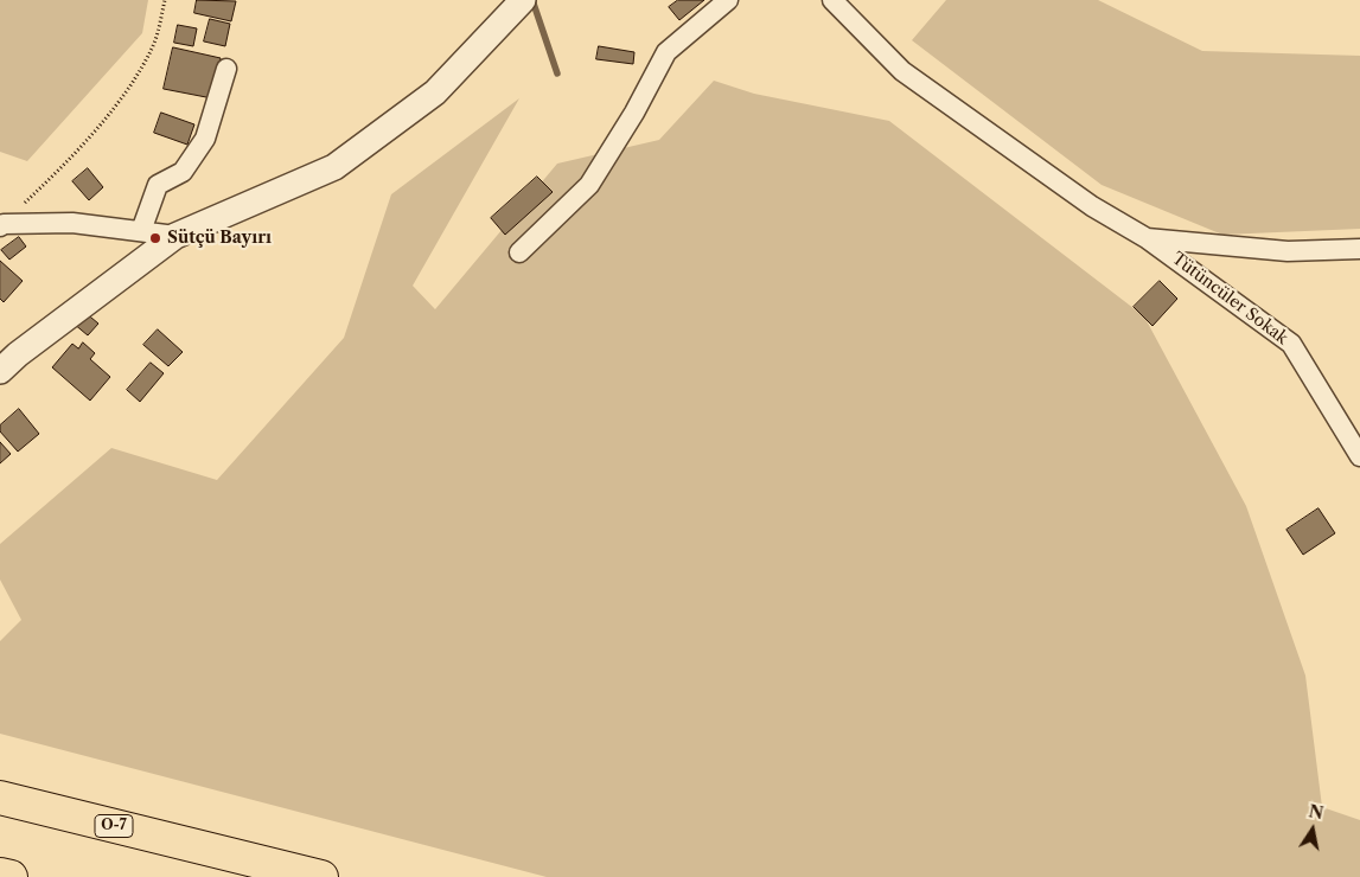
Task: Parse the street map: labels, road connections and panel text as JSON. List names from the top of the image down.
{
  "streets": {
    "highway": ["O-7"],
    "street": ["Tütüncüler Sokak"]
  },
  "places": ["Sütçü Bayırı"],
  "north": "top"
}
